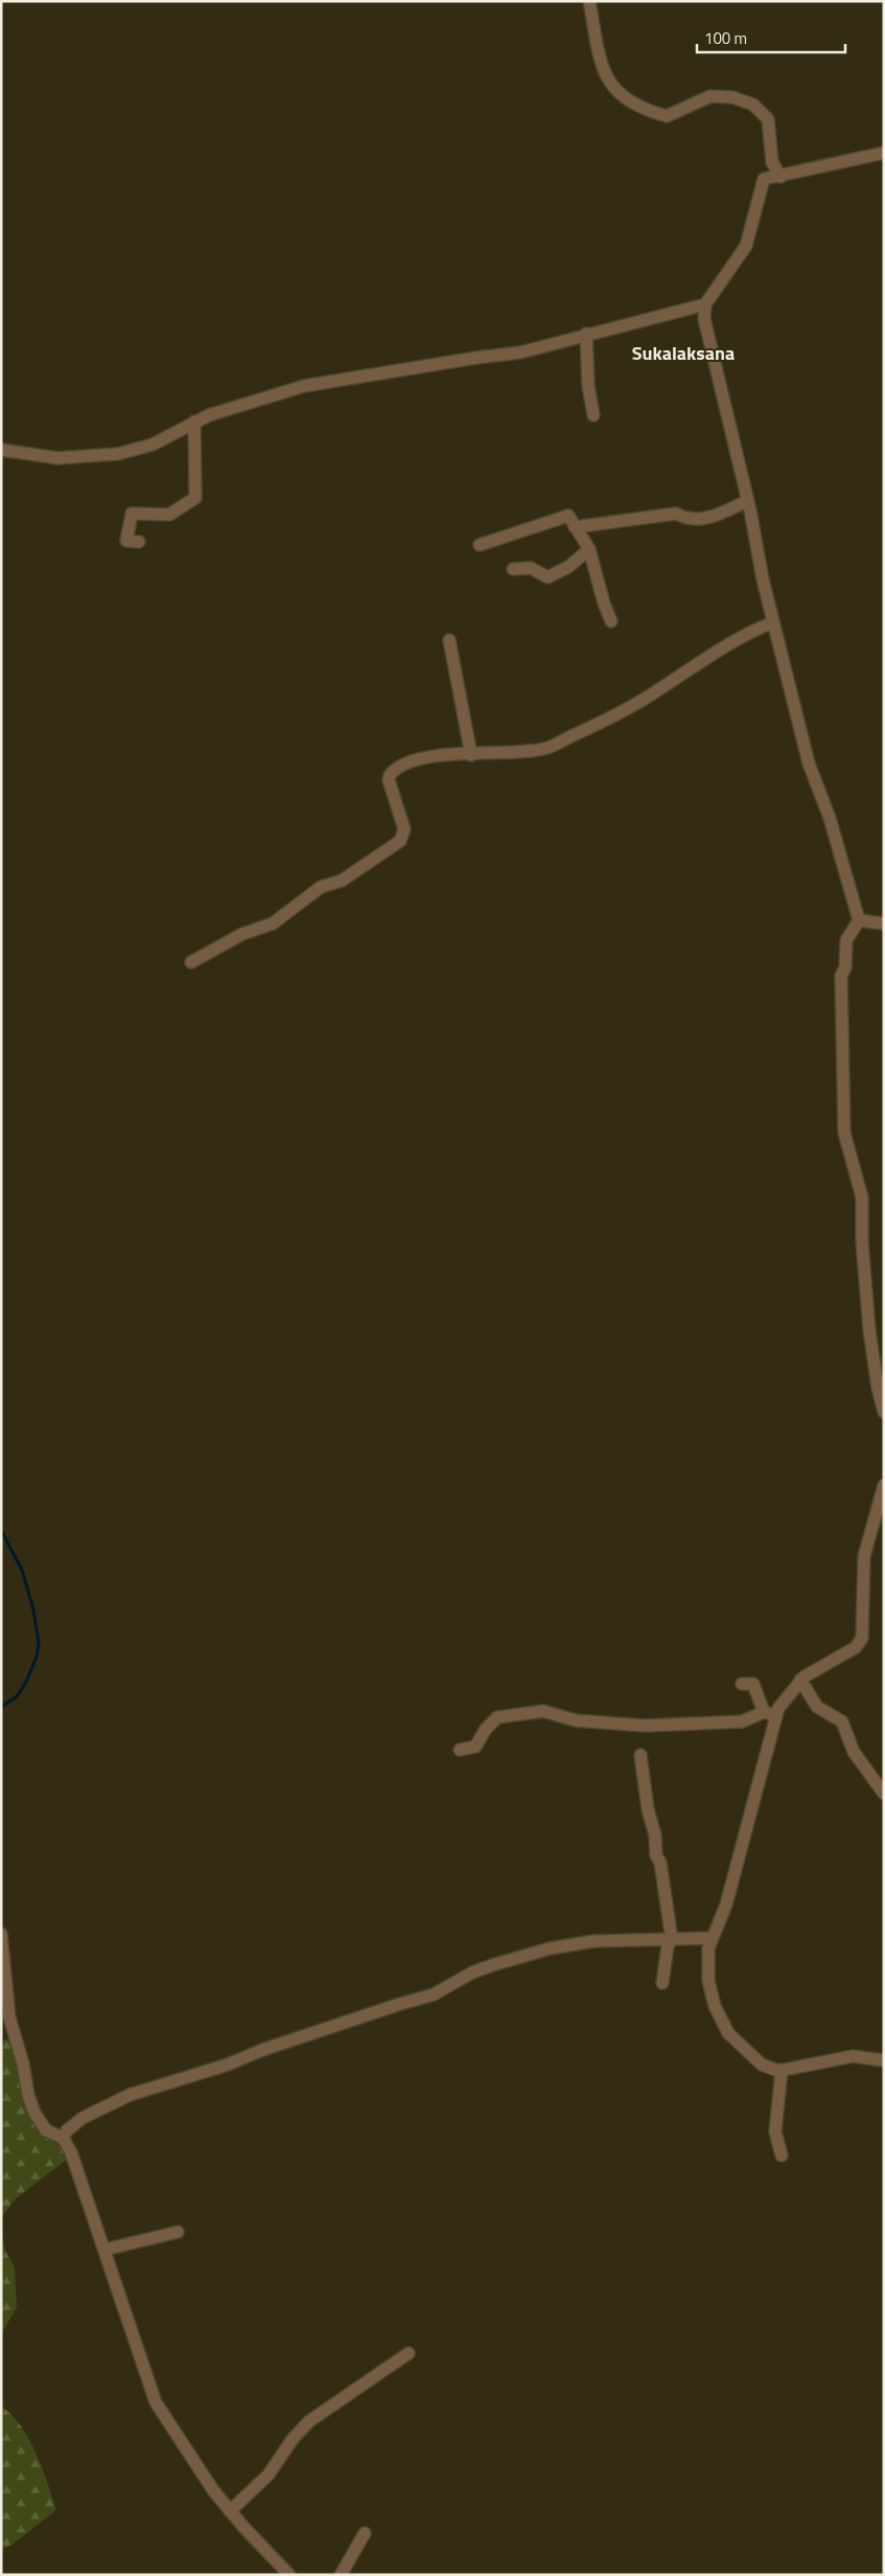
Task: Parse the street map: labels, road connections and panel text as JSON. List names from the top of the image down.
{
  "districts": ["Sukalaksana"],
  "scale_bar": "100 m"
}
